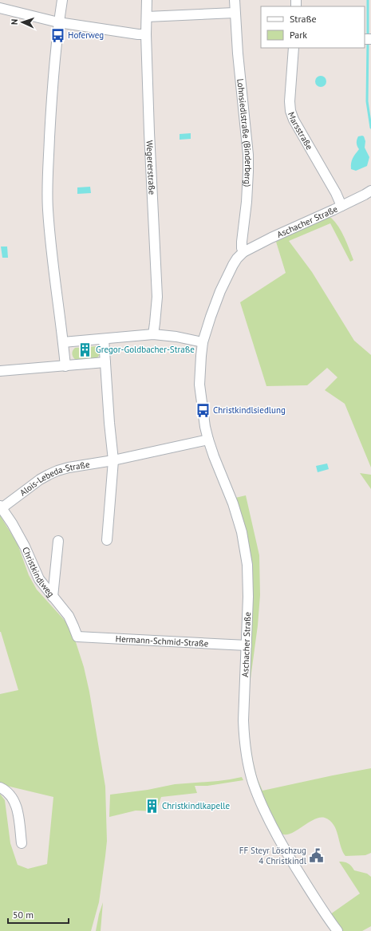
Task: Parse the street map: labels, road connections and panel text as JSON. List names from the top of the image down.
{
  "streets": {
    "street": [
      "Marsstraße",
      "Lohnsiedlstraße (Binderberg)",
      "Wegererstraße",
      "Aschacher Straße",
      "Alois-Lebeda-Straße",
      "Christkindlweg",
      "Hermann-Schmid-Straße"
    ]
  },
  "crossings": [
    ["Marsstraße", "Aschacher Straße"],
    ["Lohnsiedlstraße (Binderberg)", "Aschacher Straße"],
    ["Aschacher Straße", "Hermann-Schmid-Straße"],
    ["Alois-Lebeda-Straße", "Christkindlweg"],
    ["Christkindlweg", "Hermann-Schmid-Straße"]
  ],
  "places": {
    "bus stop": ["Hoferweg", "Christkindlsiedlung"],
    "building": ["Gregor-Goldbacher-Straße", "Christkindlkapelle"],
    "public building": ["FF Steyr Löschzug 4 Christkindl"]
  },
  "legend": ["Straße", "Park"],
  "scale_bar": "50 m",
  "north": "left"
}
